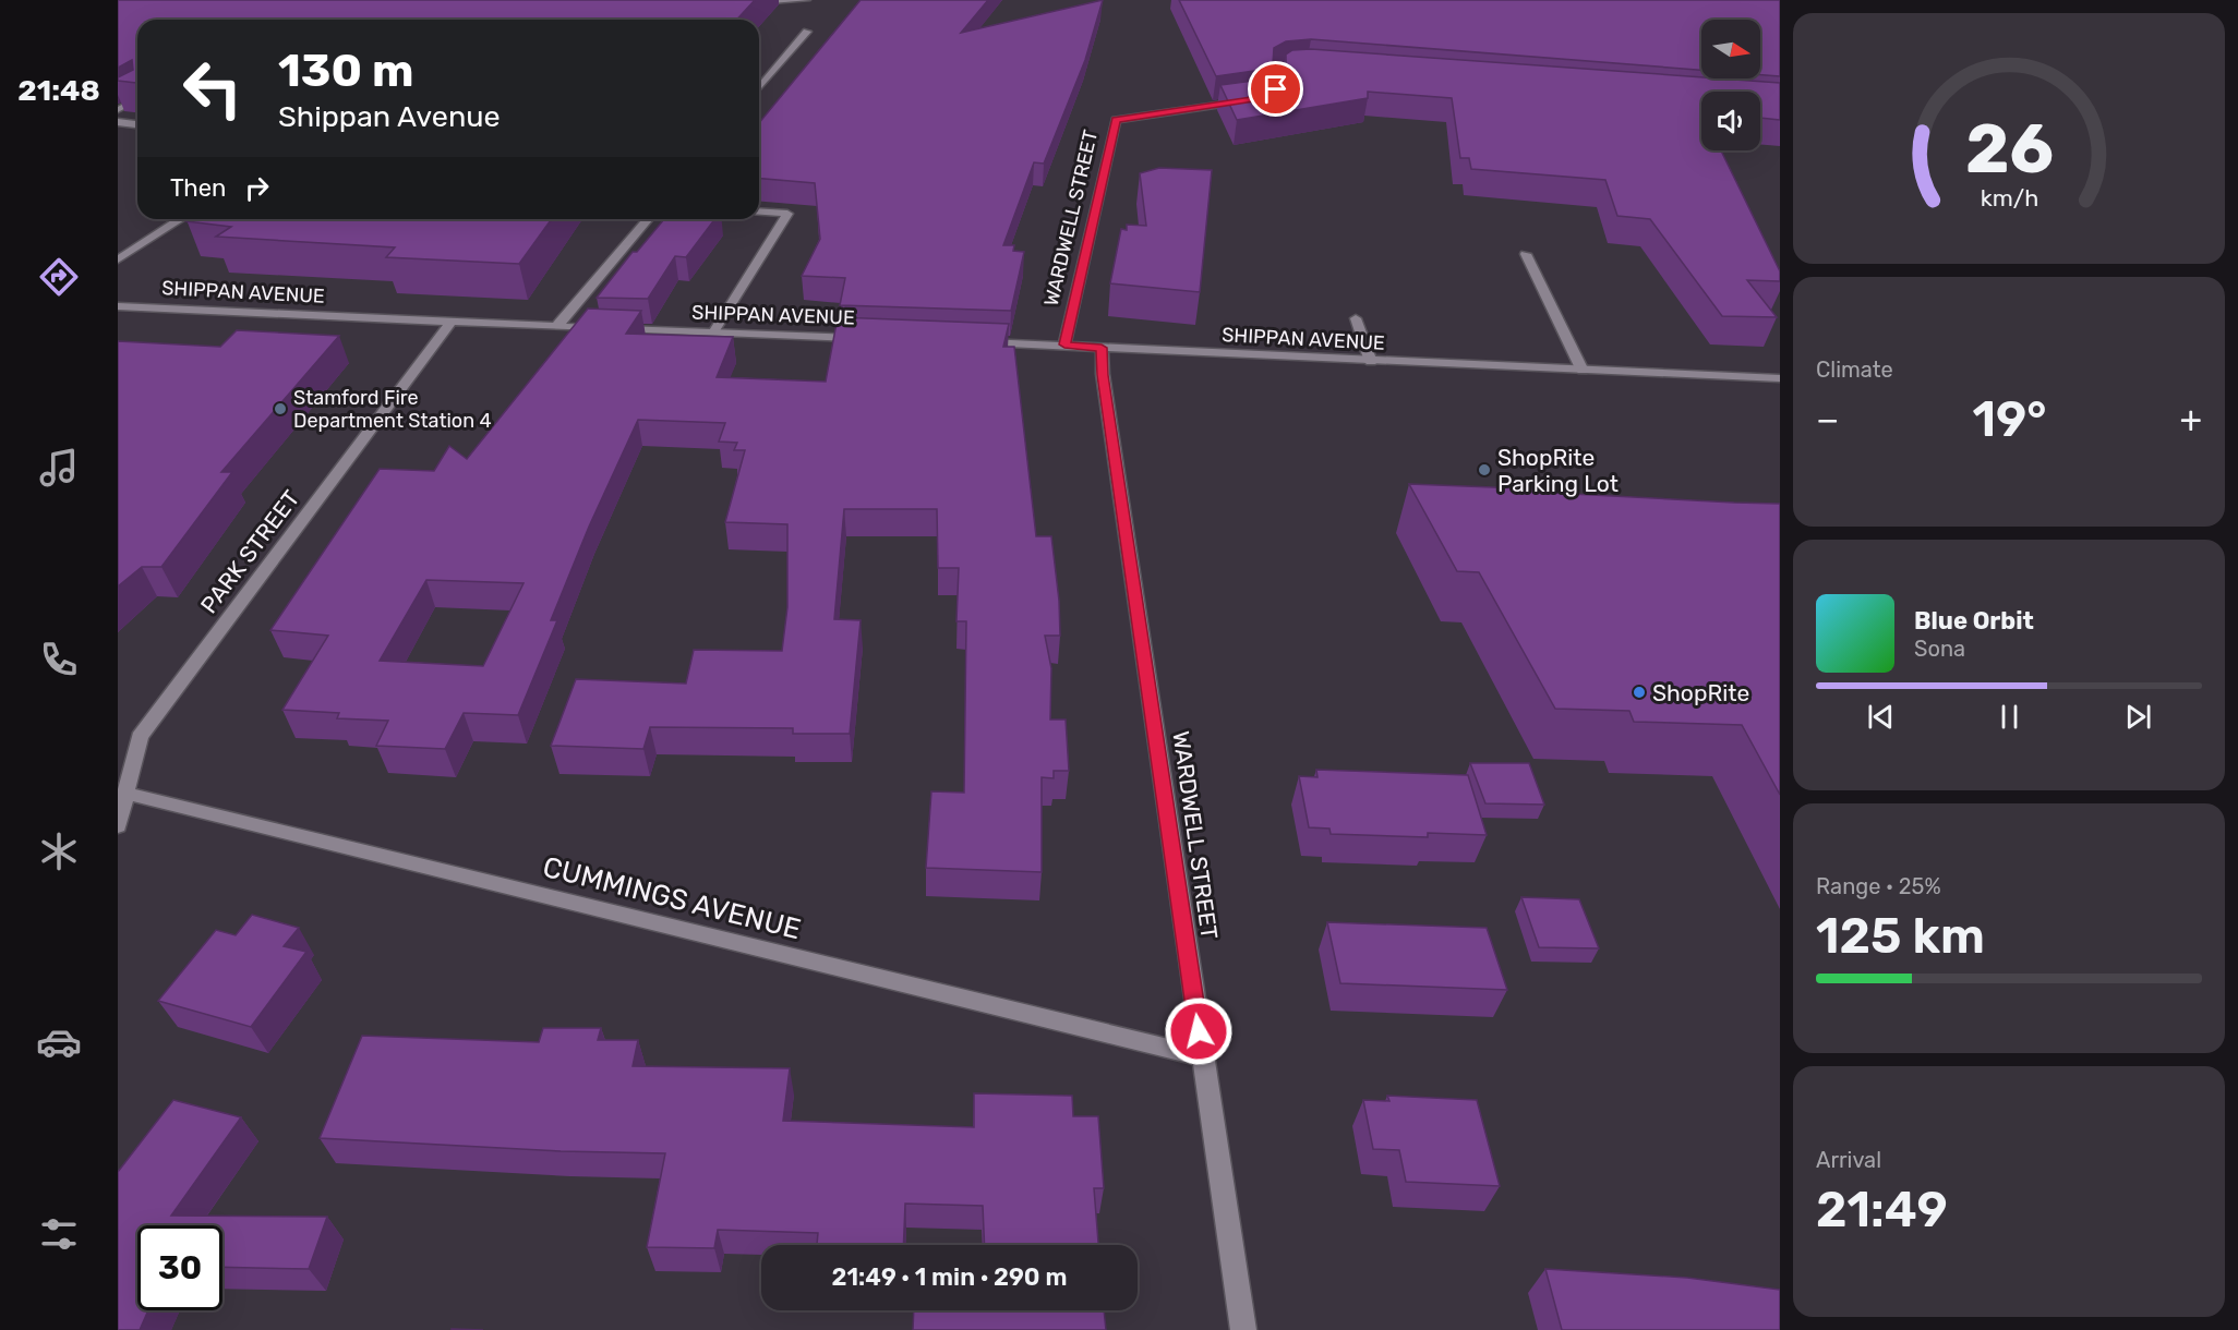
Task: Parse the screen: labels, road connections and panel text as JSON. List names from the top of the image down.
{
  "streets": {
    "street": [
      "WARDWELL STREET",
      "SHIPPAN AVENUE",
      "PARK STREET",
      "CUMMINGS AVENUE"
    ]
  },
  "crossings": [
    ["WARDWELL STREET", "SHIPPAN AVENUE"],
    ["WARDWELL STREET", "CUMMINGS AVENUE"],
    ["SHIPPAN AVENUE", "PARK STREET"],
    ["PARK STREET", "CUMMINGS AVENUE"]
  ],
  "places": ["Stamford Fire Department Station 4", "ShopRite Parking Lot", "ShopRite"],
  "north": "right",
  "page": {
    "tabs": "21:48",
    "turn": ["130 m", "Shippan Avenue"],
    "then": "Then",
    "tile": [
      "Climate",
      ["Range · 25%", "125 km"],
      ["Arrival", "21:49"]
    ],
    "heat": ["−", "19°", "+"],
    "song": ["Blue Orbit", "Sona"],
    "limit": "30",
    "trip": "21:49 · 1 min · 290 m",
    "gauge": ["26", "km/h"]
  }
}
